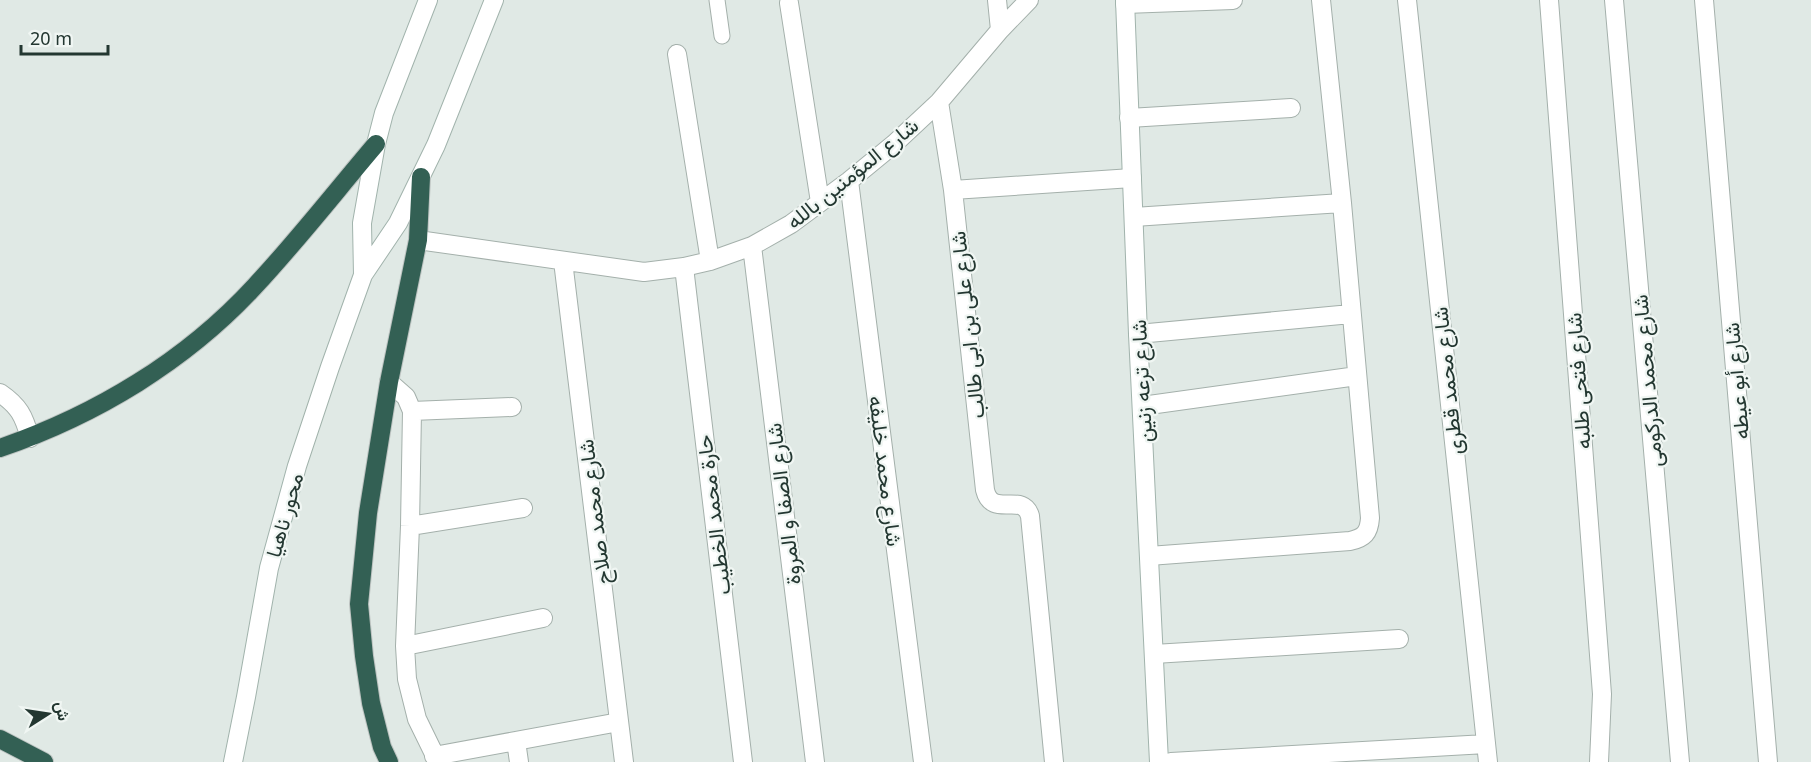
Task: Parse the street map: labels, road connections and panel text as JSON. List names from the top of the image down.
{
  "streets": {
    "street": [
      "شارع المؤمنين بالله",
      "شارع على بن ابى طالب",
      "شارع ترعه زنين",
      "شارع محمد قطرى",
      "شارع فتحى طلبه",
      "شارع محمد الدركومى",
      "شارع أبو عيطه",
      "شارع محمد خليفه",
      "شارع الصفا و المروة",
      "شارع محمد صلاح",
      "محور ناهيا",
      "حارة محمد الخطيب"
    ]
  },
  "crossings": [
    ["شارع المؤمنين بالله", "شارع على بن ابى طالب"],
    ["شارع المؤمنين بالله", "شارع محمد خليفه"],
    ["شارع المؤمنين بالله", "شارع الصفا و المروة"],
    ["شارع المؤمنين بالله", "شارع محمد صلاح"],
    ["شارع المؤمنين بالله", "حارة محمد الخطيب"]
  ],
  "scale_bar": "20 m",
  "north": "right"
}
